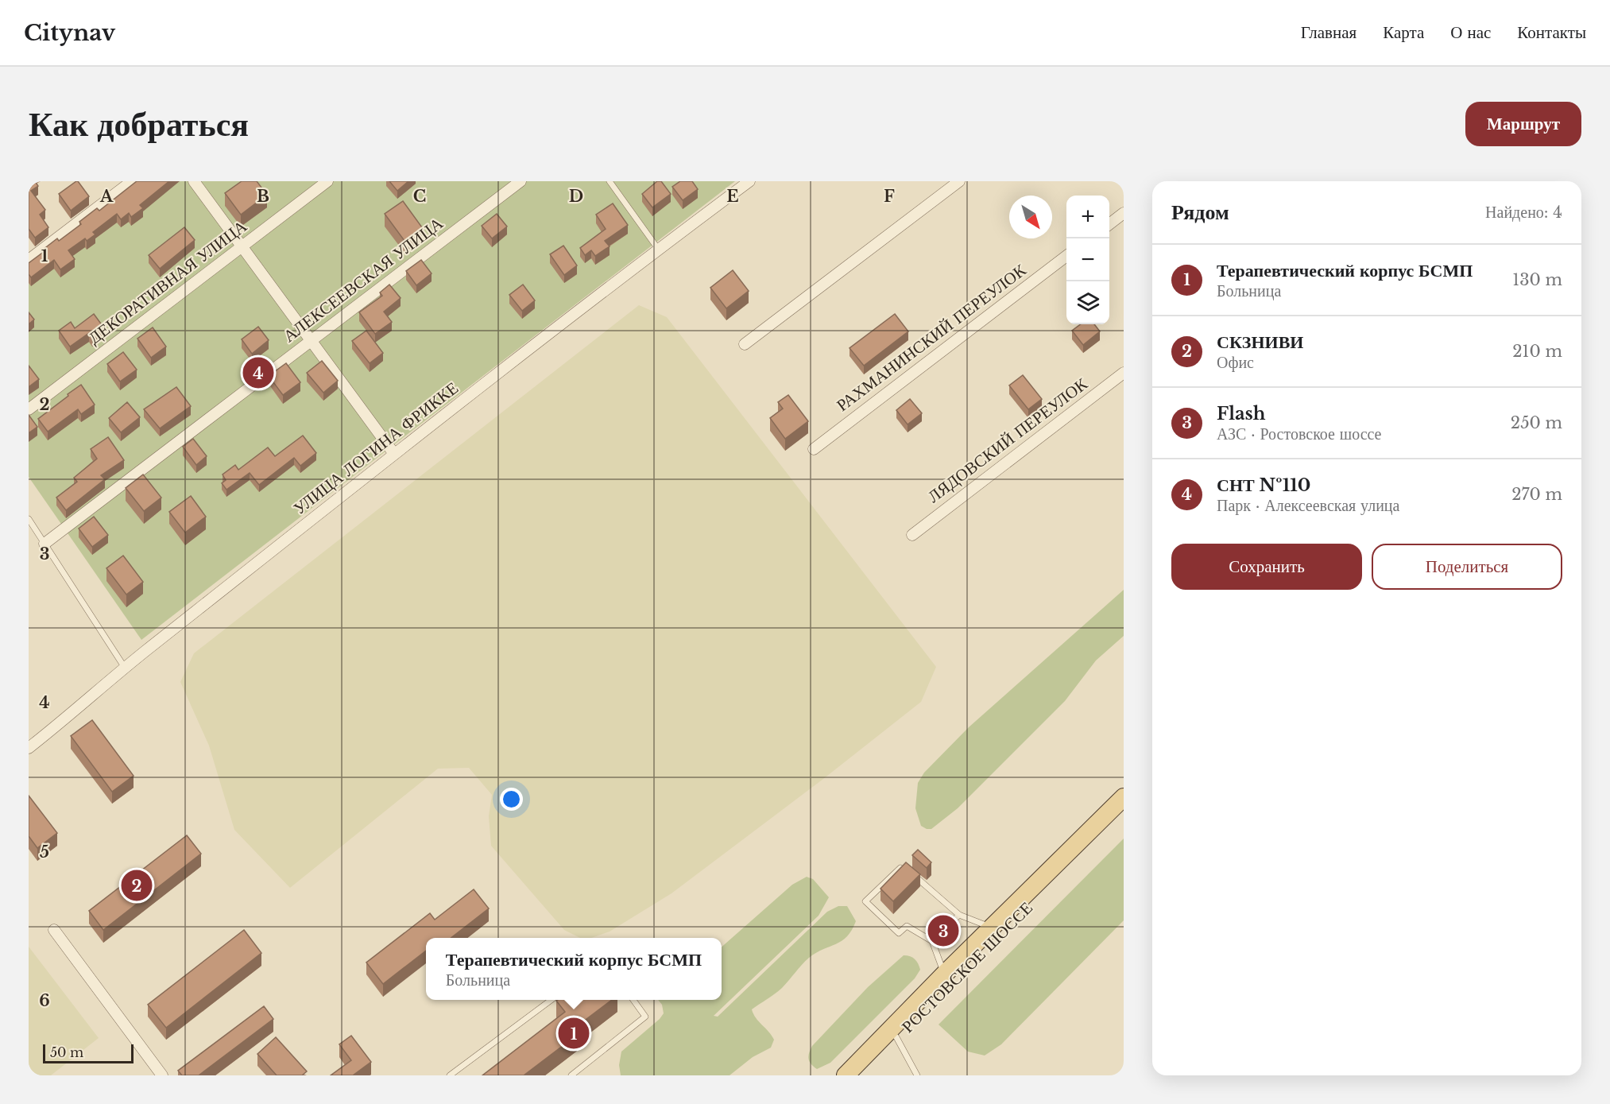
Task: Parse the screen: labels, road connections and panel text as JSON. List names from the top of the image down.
{
  "streets": {
    "main road": ["РОСТОВСКОЕ ШОССЕ"],
    "street": [
      "АЛЕКСЕЕВСКАЯ УЛИЦА",
      "ДЕКОРАТИВНАЯ УЛИЦА",
      "РАХМАНИНСКИЙ ПЕРЕУЛОК",
      "ЛЯДОВСКИЙ ПЕРЕУЛОК",
      "УЛИЦА ЛОГИНА ФРИККЕ"
    ]
  },
  "scale_bar": "50 m",
  "north": "bottom right",
  "page": {
    "header": "Citynav",
    "nav": [
      "Главная",
      "Карта",
      "О нас",
      "Контакты"
    ],
    "buttons": [
      "Маршрут",
      ["Сохранить", "Поделиться"]
    ],
    "title": "Как добраться",
    "heading": ["Рядом", "Найдено: 4"],
    "map_buttons": ["+", "−"],
    "list": [
      {
        "mark": "1",
        "name": "Терапевтический корпус БСМП",
        "note": "Больница",
        "value": "130 m"
      },
      {
        "mark": "2",
        "name": "СКЗНИВИ",
        "note": "Офис",
        "value": "210 m"
      },
      {
        "mark": "3",
        "name": "Flash",
        "note": "АЗС · Ростовское шоссе",
        "value": "250 m"
      },
      {
        "mark": "4",
        "name": "СНТ №110",
        "note": "Парк · Алексеевская улица",
        "value": "270 m"
      }
    ],
    "pins": [
      "4",
      "2",
      "3",
      "1"
    ],
    "popup": ["Терапевтический корпус БСМП", "Больница"],
    "scale": "50 m"
  },
  "grid": {
    "columns": [
      "A",
      "B",
      "C",
      "D",
      "E",
      "F"
    ],
    "rows": [
      "1",
      "2",
      "3",
      "4",
      "5",
      "6"
    ]
  }
}
